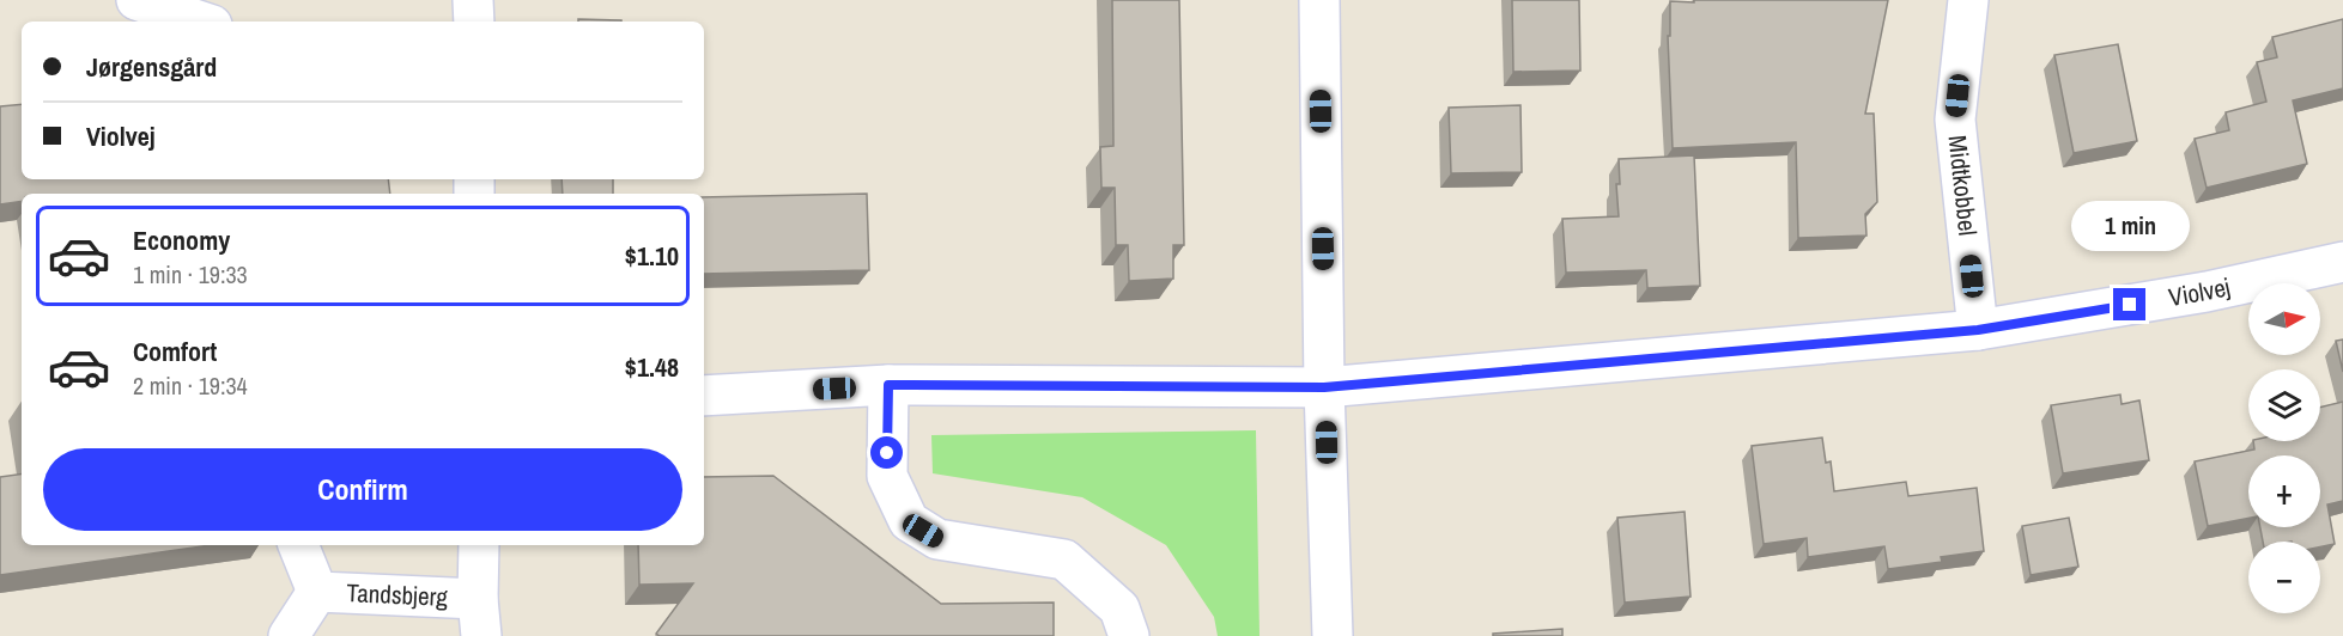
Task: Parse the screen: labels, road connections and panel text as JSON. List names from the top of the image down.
{
  "streets": {
    "street": ["Midtkobbel", "Violvej", "Tandsbjerg"]
  },
  "crossings": [
    ["Midtkobbel", "Violvej"]
  ],
  "north": "right",
  "page": {
    "banner": ["Jørgensgård", "Violvej"],
    "bubble": "1 min",
    "list": [
      {
        "name": "Economy",
        "note": "1 min · 19:33",
        "value": "$1.10"
      },
      {
        "name": "Comfort",
        "note": "2 min · 19:34",
        "value": "$1.48"
      }
    ],
    "map_buttons": ["+", "−"],
    "buttons": "Confirm"
  }
}
